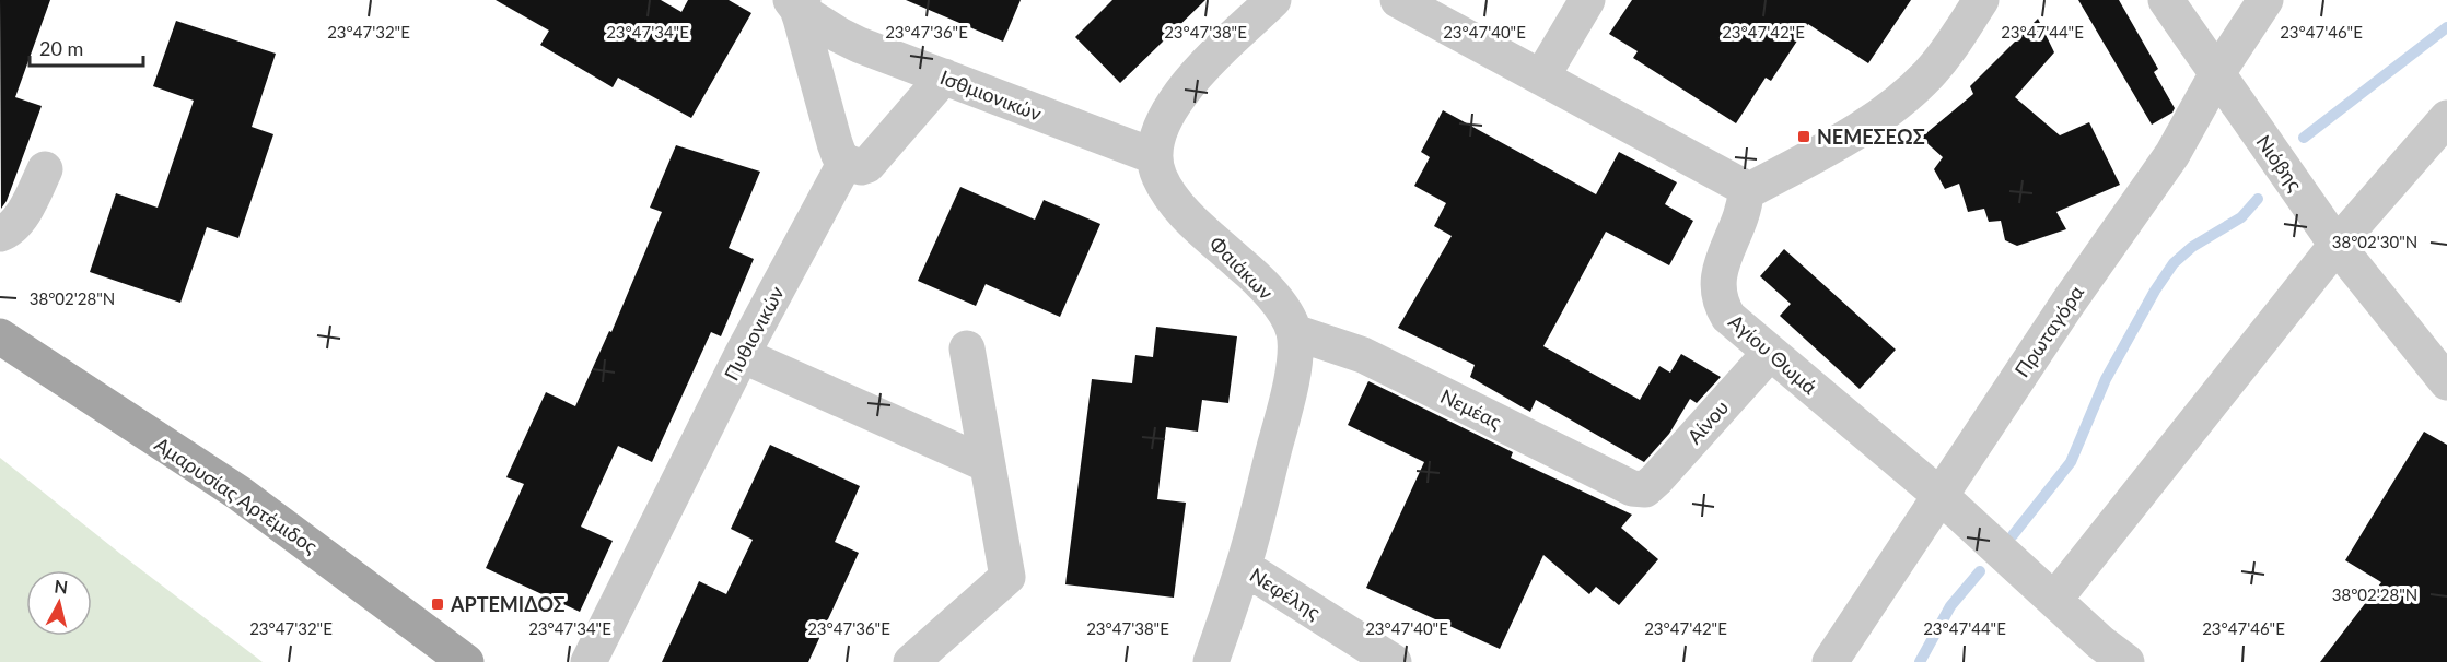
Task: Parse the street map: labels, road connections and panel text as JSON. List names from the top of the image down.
{
  "streets": {
    "main road": ["Αμαρυσίας Αρτέμιδος"],
    "street": [
      "Ισθμιονικών",
      "Νιόβης",
      "Φαιάκων",
      "Πρωταγόρα",
      "Πυθιονικών",
      "Αγίου Θωμά",
      "Νεμέας",
      "Αίνου",
      "Νεφέλης"
    ]
  },
  "crossings": [
    ["Ισθμιονικών", "Φαιάκων"],
    ["Νιόβης", "Πρωταγόρα"],
    ["Φαιάκων", "Νεμέας"],
    ["Πρωταγόρα", "Αγίου Θωμά"],
    ["Αγίου Θωμά", "Αίνου"],
    ["Νεμέας", "Αίνου"]
  ],
  "places": {
    "transit": ["ΝΕΜΕΣΕΩΣ", "ΑΡΤΕΜΙΔΟΣ"]
  },
  "scale_bar": "20 m",
  "north": "top",
  "coordinates": [
    "23°47'32\"E",
    "23°47'34\"E",
    "23°47'36\"E",
    "23°47'38\"E",
    "23°47'40\"E",
    "23°47'42\"E",
    "23°47'44\"E",
    "23°47'46\"E",
    "38°02'30\"N",
    "38°02'28\"N"
  ]
}
